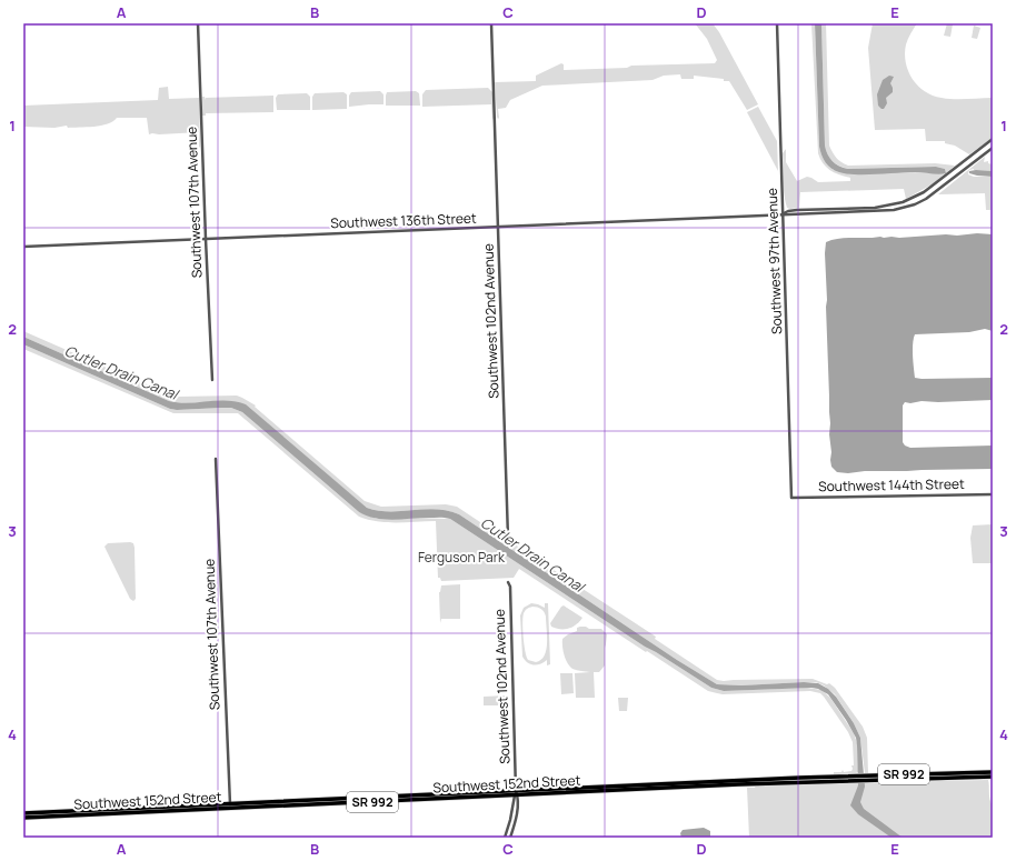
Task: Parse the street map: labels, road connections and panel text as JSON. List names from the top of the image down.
{
  "streets": {
    "main road": ["SR 992", "Southwest 152nd Street"],
    "street": [
      "Southwest 107th Avenue",
      "Southwest 136th Street",
      "Southwest 97th Avenue",
      "Southwest 102nd Avenue",
      "Southwest 144th Street"
    ]
  },
  "crossings": [
    ["Southwest 107th Avenue", "Southwest 136th Street"],
    ["Southwest 107th Avenue", "Southwest 152nd Street"],
    ["Southwest 136th Street", "Southwest 97th Avenue"],
    ["Southwest 136th Street", "Southwest 102nd Avenue"],
    ["Southwest 97th Avenue", "Southwest 144th Street"],
    ["Southwest 102nd Avenue", "Southwest 152nd Street"]
  ],
  "water": ["Cutler Drain Canal"],
  "parks": ["Ferguson Park"],
  "grid": {
    "columns": [
      "A",
      "B",
      "C",
      "D",
      "E"
    ],
    "rows": [
      "1",
      "2",
      "3",
      "4"
    ]
  }
}
